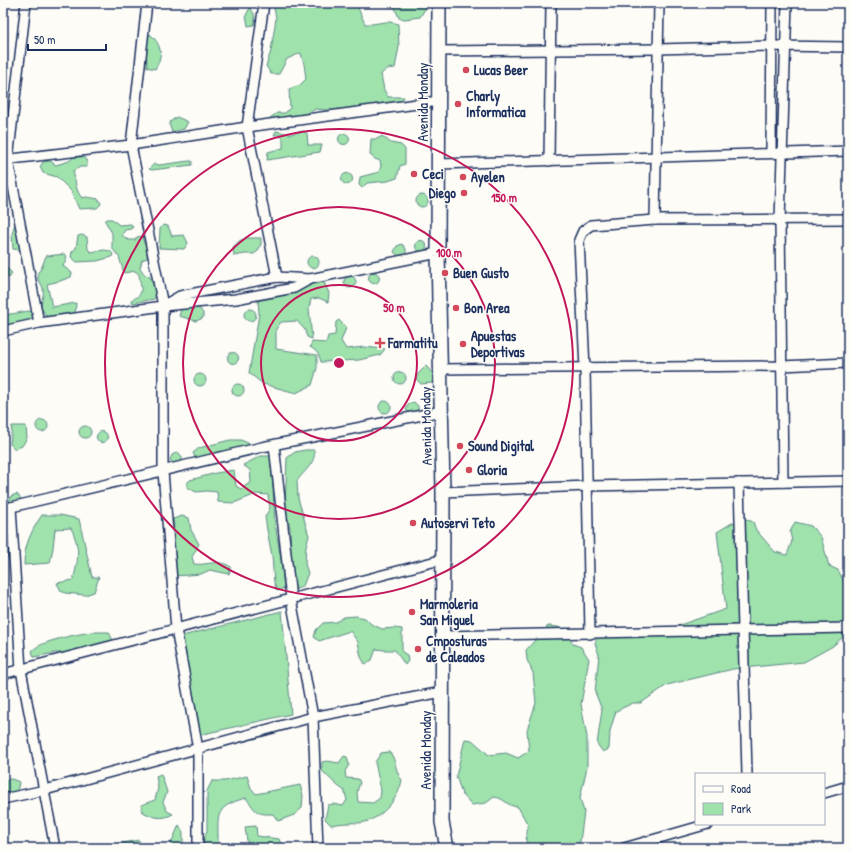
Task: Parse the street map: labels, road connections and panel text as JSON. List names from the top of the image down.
{
  "streets": {
    "main road": ["Avenida Monday"]
  },
  "places": {
    "other": [
      "Lucas Beer",
      "Charly Informatica",
      "Ceci",
      "Ayelen",
      "Diego",
      "Buen Gusto",
      "Bon Area",
      "Apuestas Deportivas",
      "Sound Digital",
      "Gloria",
      "Autoservi Teto",
      "Marmoleria San Miguel",
      "Cmposturas de Caleados"
    ],
    "health": ["Farmatitu"]
  },
  "legend": ["Road", "Park"],
  "scale_bar": "50 m",
  "rings": ["150 m", "100 m", "50 m"]
}
